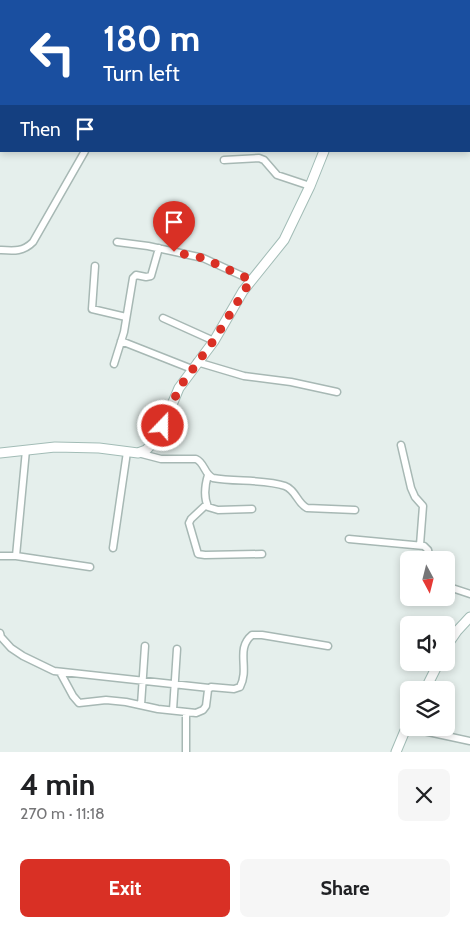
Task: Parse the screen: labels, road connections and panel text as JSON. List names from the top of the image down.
{
  "north": "bottom",
  "page": {
    "turn": ["180 m", "Turn left"],
    "then": "Then",
    "heading": ["4 min", "270 m · 11:18"],
    "buttons": ["Exit", "Share"]
  }
}
